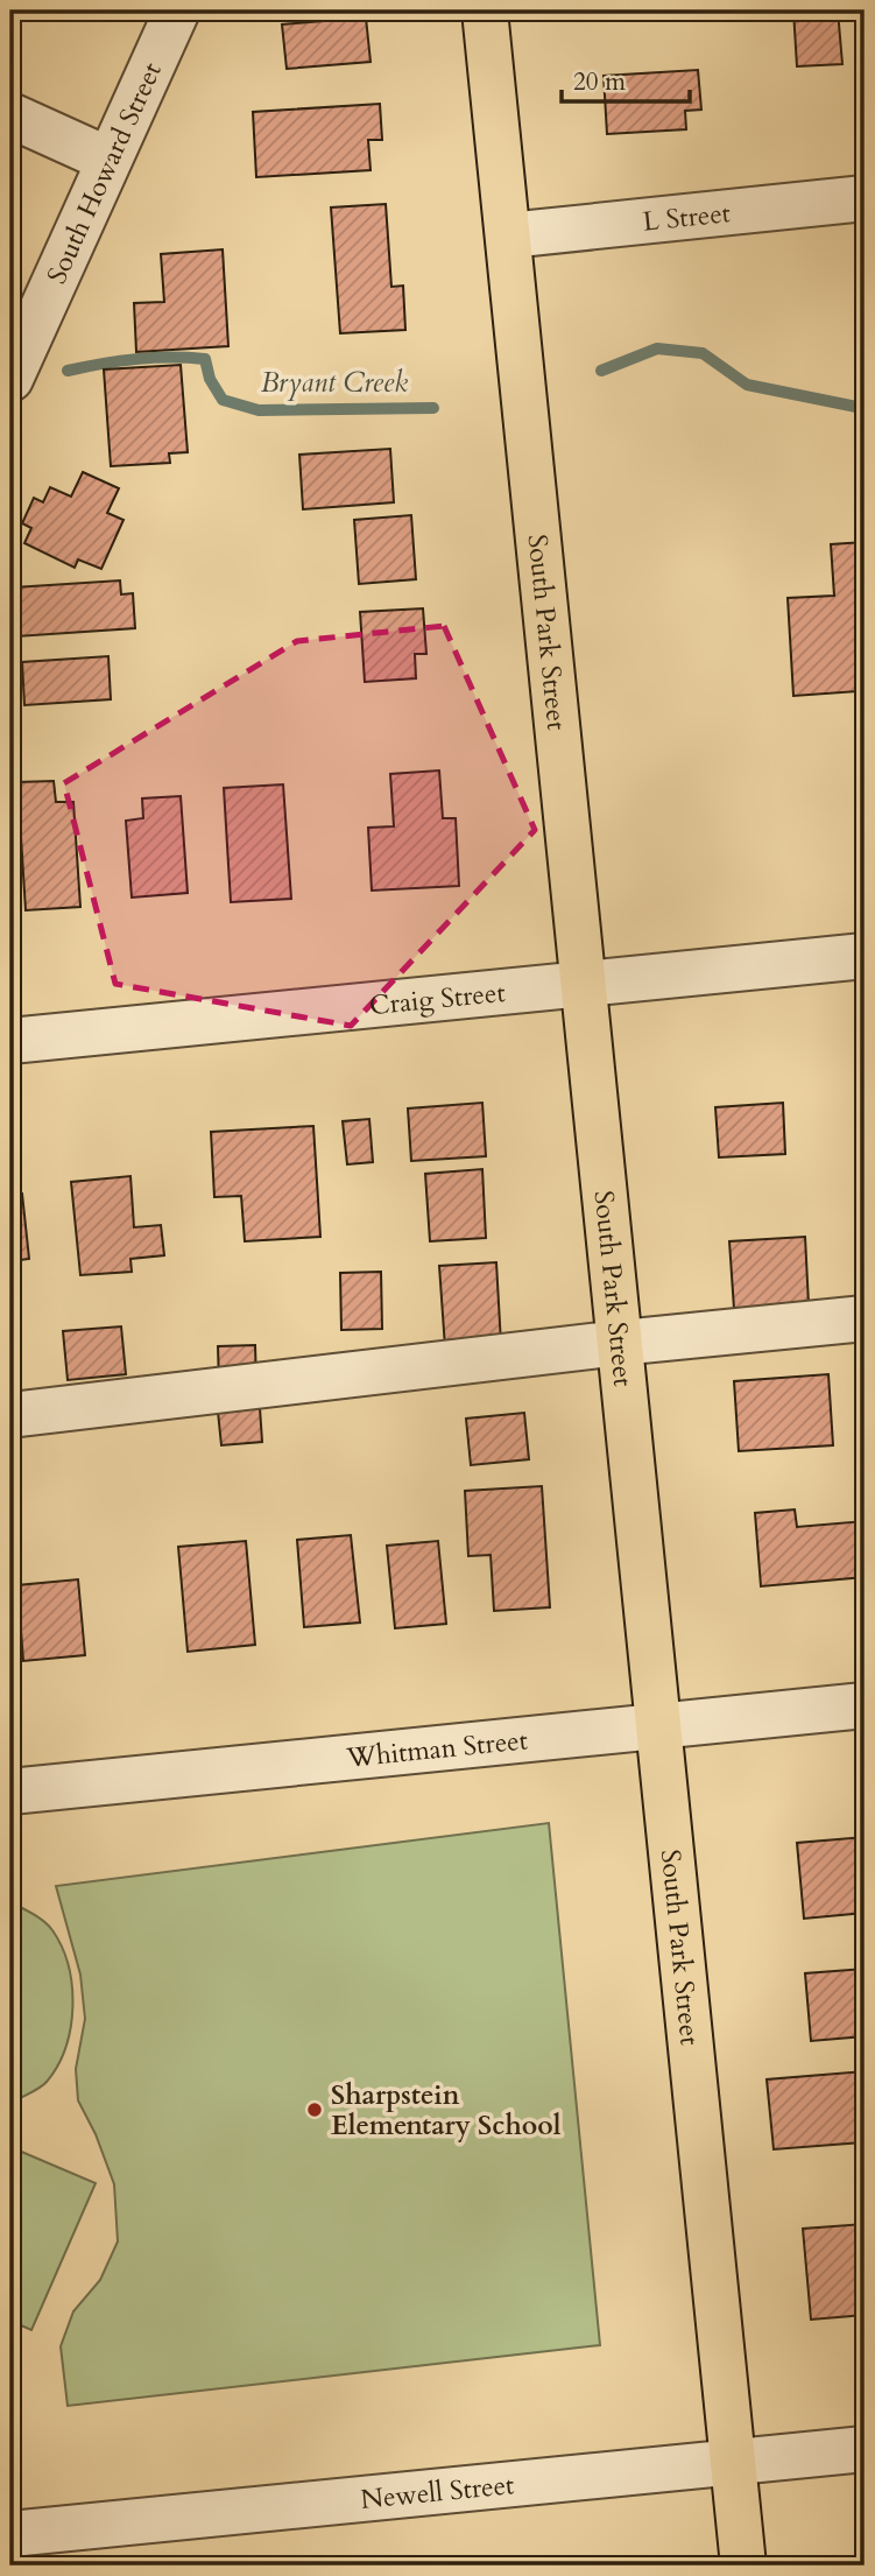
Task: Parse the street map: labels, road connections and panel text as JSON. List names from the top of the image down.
{
  "streets": {
    "main road": ["South Park Street"],
    "street": [
      "South Howard Street",
      "L Street",
      "Craig Street",
      "Whitman Street",
      "Newell Street"
    ]
  },
  "crossings": [
    ["L Street", "South Park Street"],
    ["South Park Street", "Craig Street"],
    ["South Park Street", "Whitman Street"],
    ["South Park Street", "Newell Street"]
  ],
  "water": ["Bryant Creek"],
  "places": ["Sharpstein Elementary School"],
  "scale_bar": "20 m"
}
